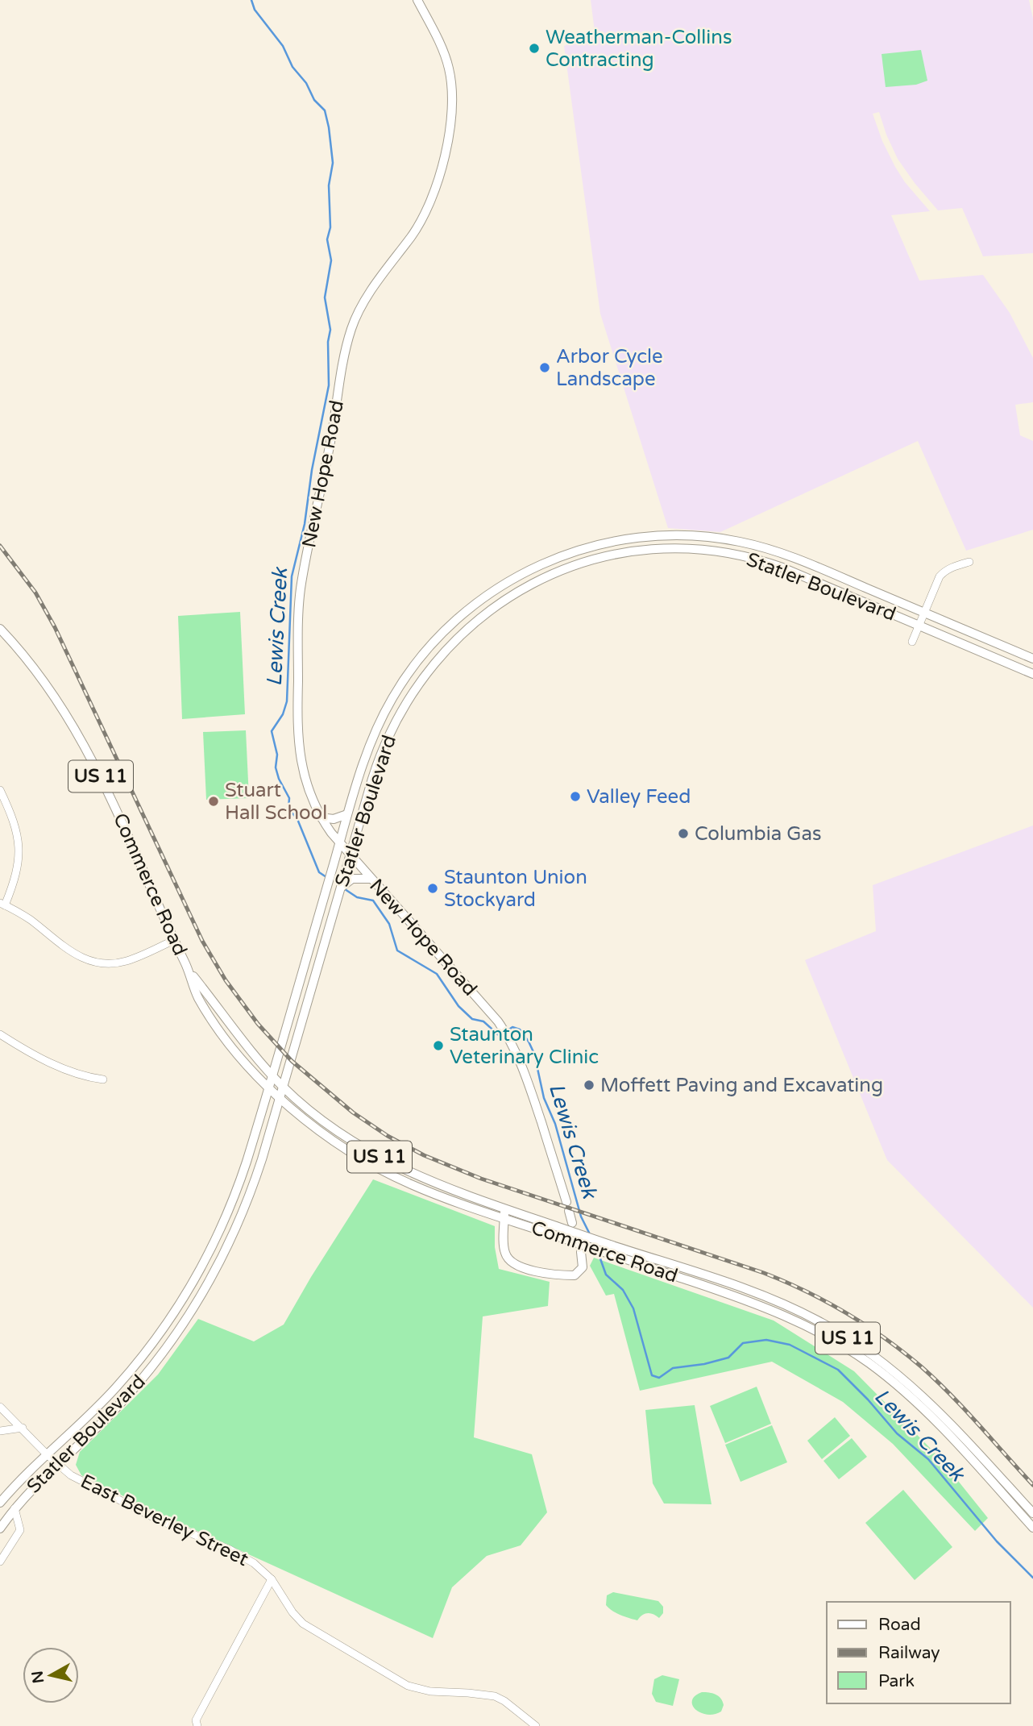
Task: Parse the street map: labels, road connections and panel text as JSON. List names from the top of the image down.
{
  "streets": {
    "main road": [
      "New Hope Road",
      "Statler Boulevard",
      "US 11",
      "Commerce Road"
    ],
    "street": ["East Beverley Street"]
  },
  "crossings": [
    ["New Hope Road", "Statler Boulevard"],
    ["Statler Boulevard", "Commerce Road"],
    ["Statler Boulevard", "East Beverley Street"]
  ],
  "water": ["Lewis Creek"],
  "places": [
    "Weatherman-Collins Contracting",
    "Arbor Cycle Landscape",
    "Valley Feed",
    "Stuart Hall School",
    "Columbia Gas",
    "Staunton Union Stockyard",
    "Staunton Veterinary Clinic",
    "Moffett Paving and Excavating"
  ],
  "legend": ["Road", "Railway", "Park"],
  "north": "left"
}
